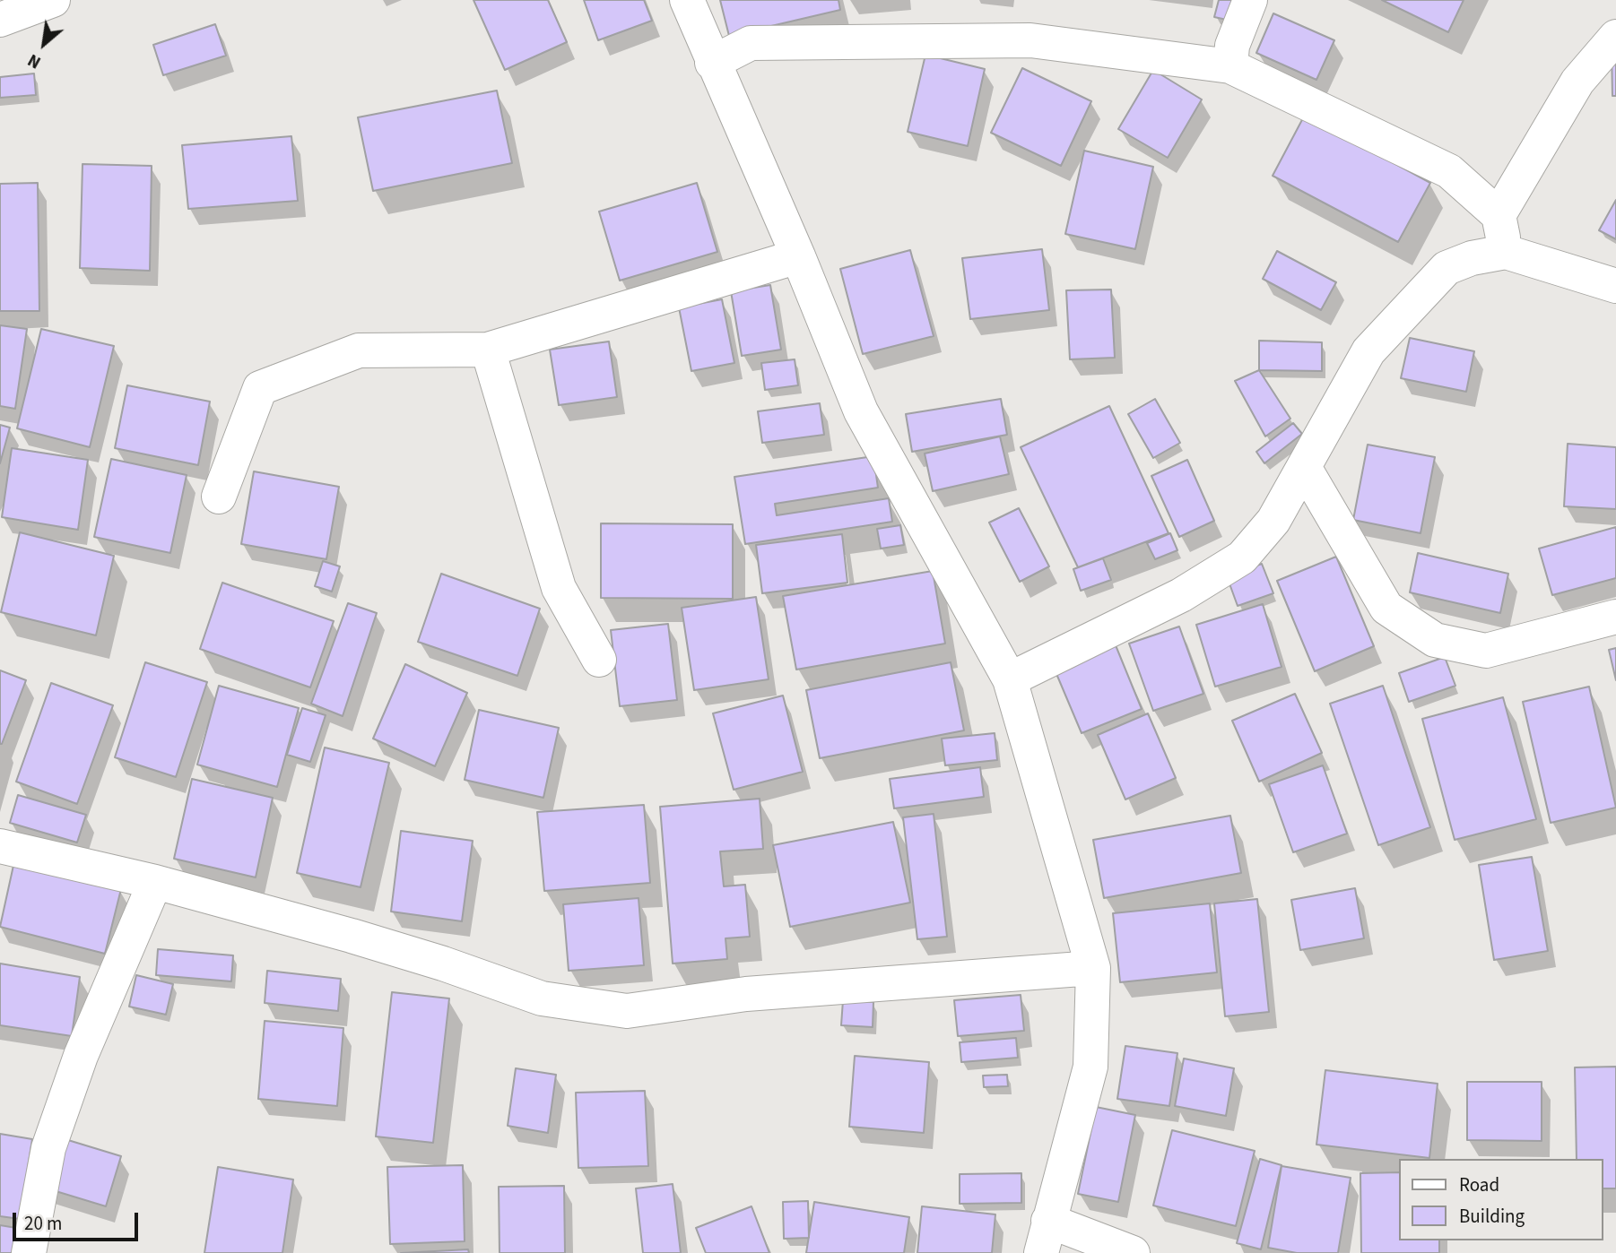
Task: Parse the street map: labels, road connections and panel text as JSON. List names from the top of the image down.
{
  "legend": ["Road", "Building"],
  "scale_bar": "20 m",
  "north": "bottom left"
}
